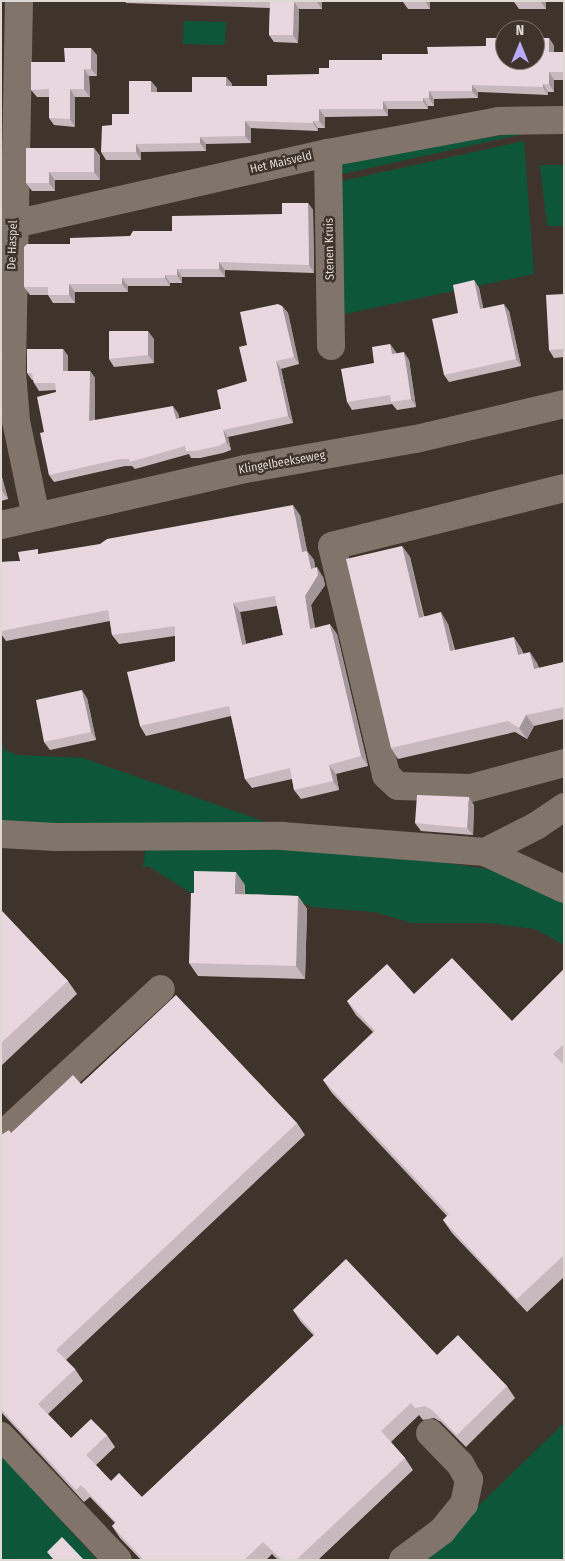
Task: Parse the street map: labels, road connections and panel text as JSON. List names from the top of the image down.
{
  "streets": {
    "street": [
      "Het Maisveld",
      "De Haspel",
      "Stenen Kruis",
      "Klingelbeekseweg"
    ]
  },
  "crossings": [
    ["Het Maisveld", "De Haspel"],
    ["Het Maisveld", "Stenen Kruis"],
    ["De Haspel", "Klingelbeekseweg"]
  ],
  "north": "top"
}
